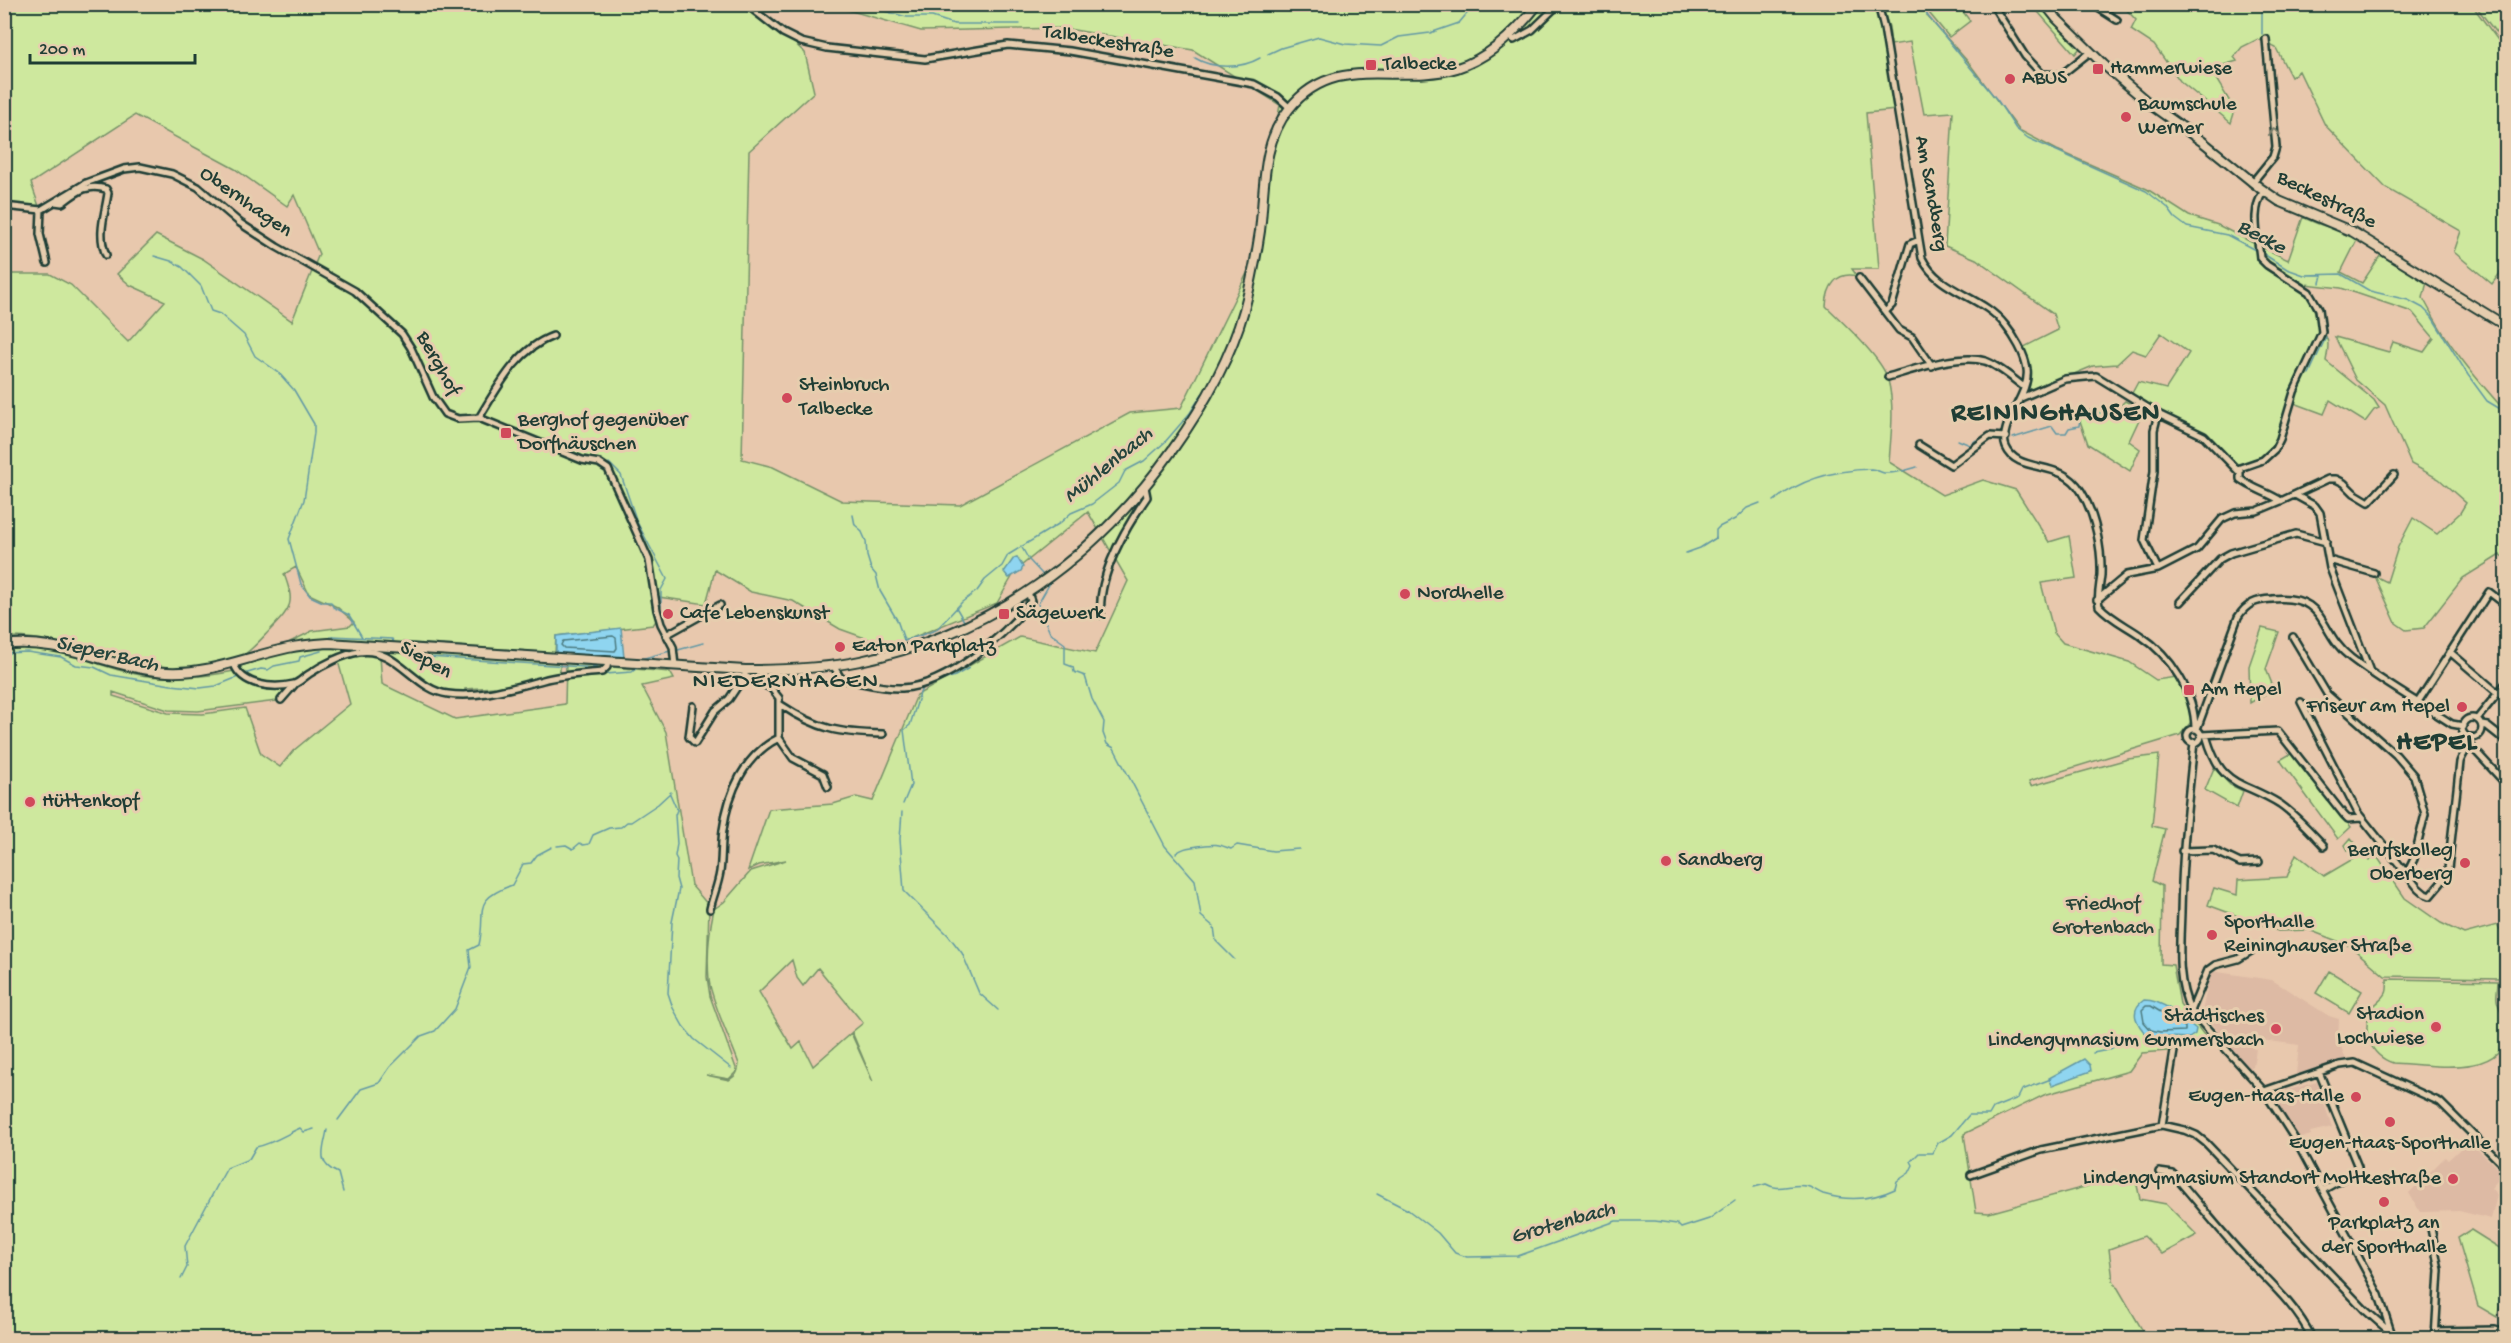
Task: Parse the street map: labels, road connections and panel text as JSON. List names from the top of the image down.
{
  "streets": {
    "main road": ["Beckestraße"],
    "street": [
      "Talbeckestraße",
      "Am Sandberg",
      "Obernhagen",
      "Berghof",
      "Siepen"
    ]
  },
  "crossings": [
    ["Obernhagen", "Berghof"]
  ],
  "districts": ["REININGHAUSEN", "NIEDERNHAGEN", "HEPEL"],
  "water": [
    "Becke",
    "Mühlenbach",
    "Sieper Bach",
    "Grotenbach"
  ],
  "parks": ["Friedhof Grotenbach"],
  "places": {
    "transit": [
      "Talbecke",
      "Hammerwiese",
      "Berghof gegenüber Dorfhäuschen",
      "Sägewerk",
      "Am Hepel"
    ],
    "other": [
      "ABUS",
      "Baumschule Werner",
      "Steinbruch Talbecke",
      "Nordhelle",
      "Cafe Lebenskunst",
      "Eaton Parkplatz",
      "Friseur am Hepel",
      "Hüttenkopf",
      "Sandberg",
      "Berufskolleg Oberberg",
      "Sporthalle Reininghauser Straße",
      "Stadion Lochwiese",
      "Städtisches Lindengymnasium Gummersbach",
      "Eugen-Haas-Halle",
      "Eugen-Haas-Sporthalle",
      "Lindengymnasium Standort Moltkestraße",
      "Parkplatz an der Sporthalle"
    ]
  },
  "scale_bar": "200 m"
}
